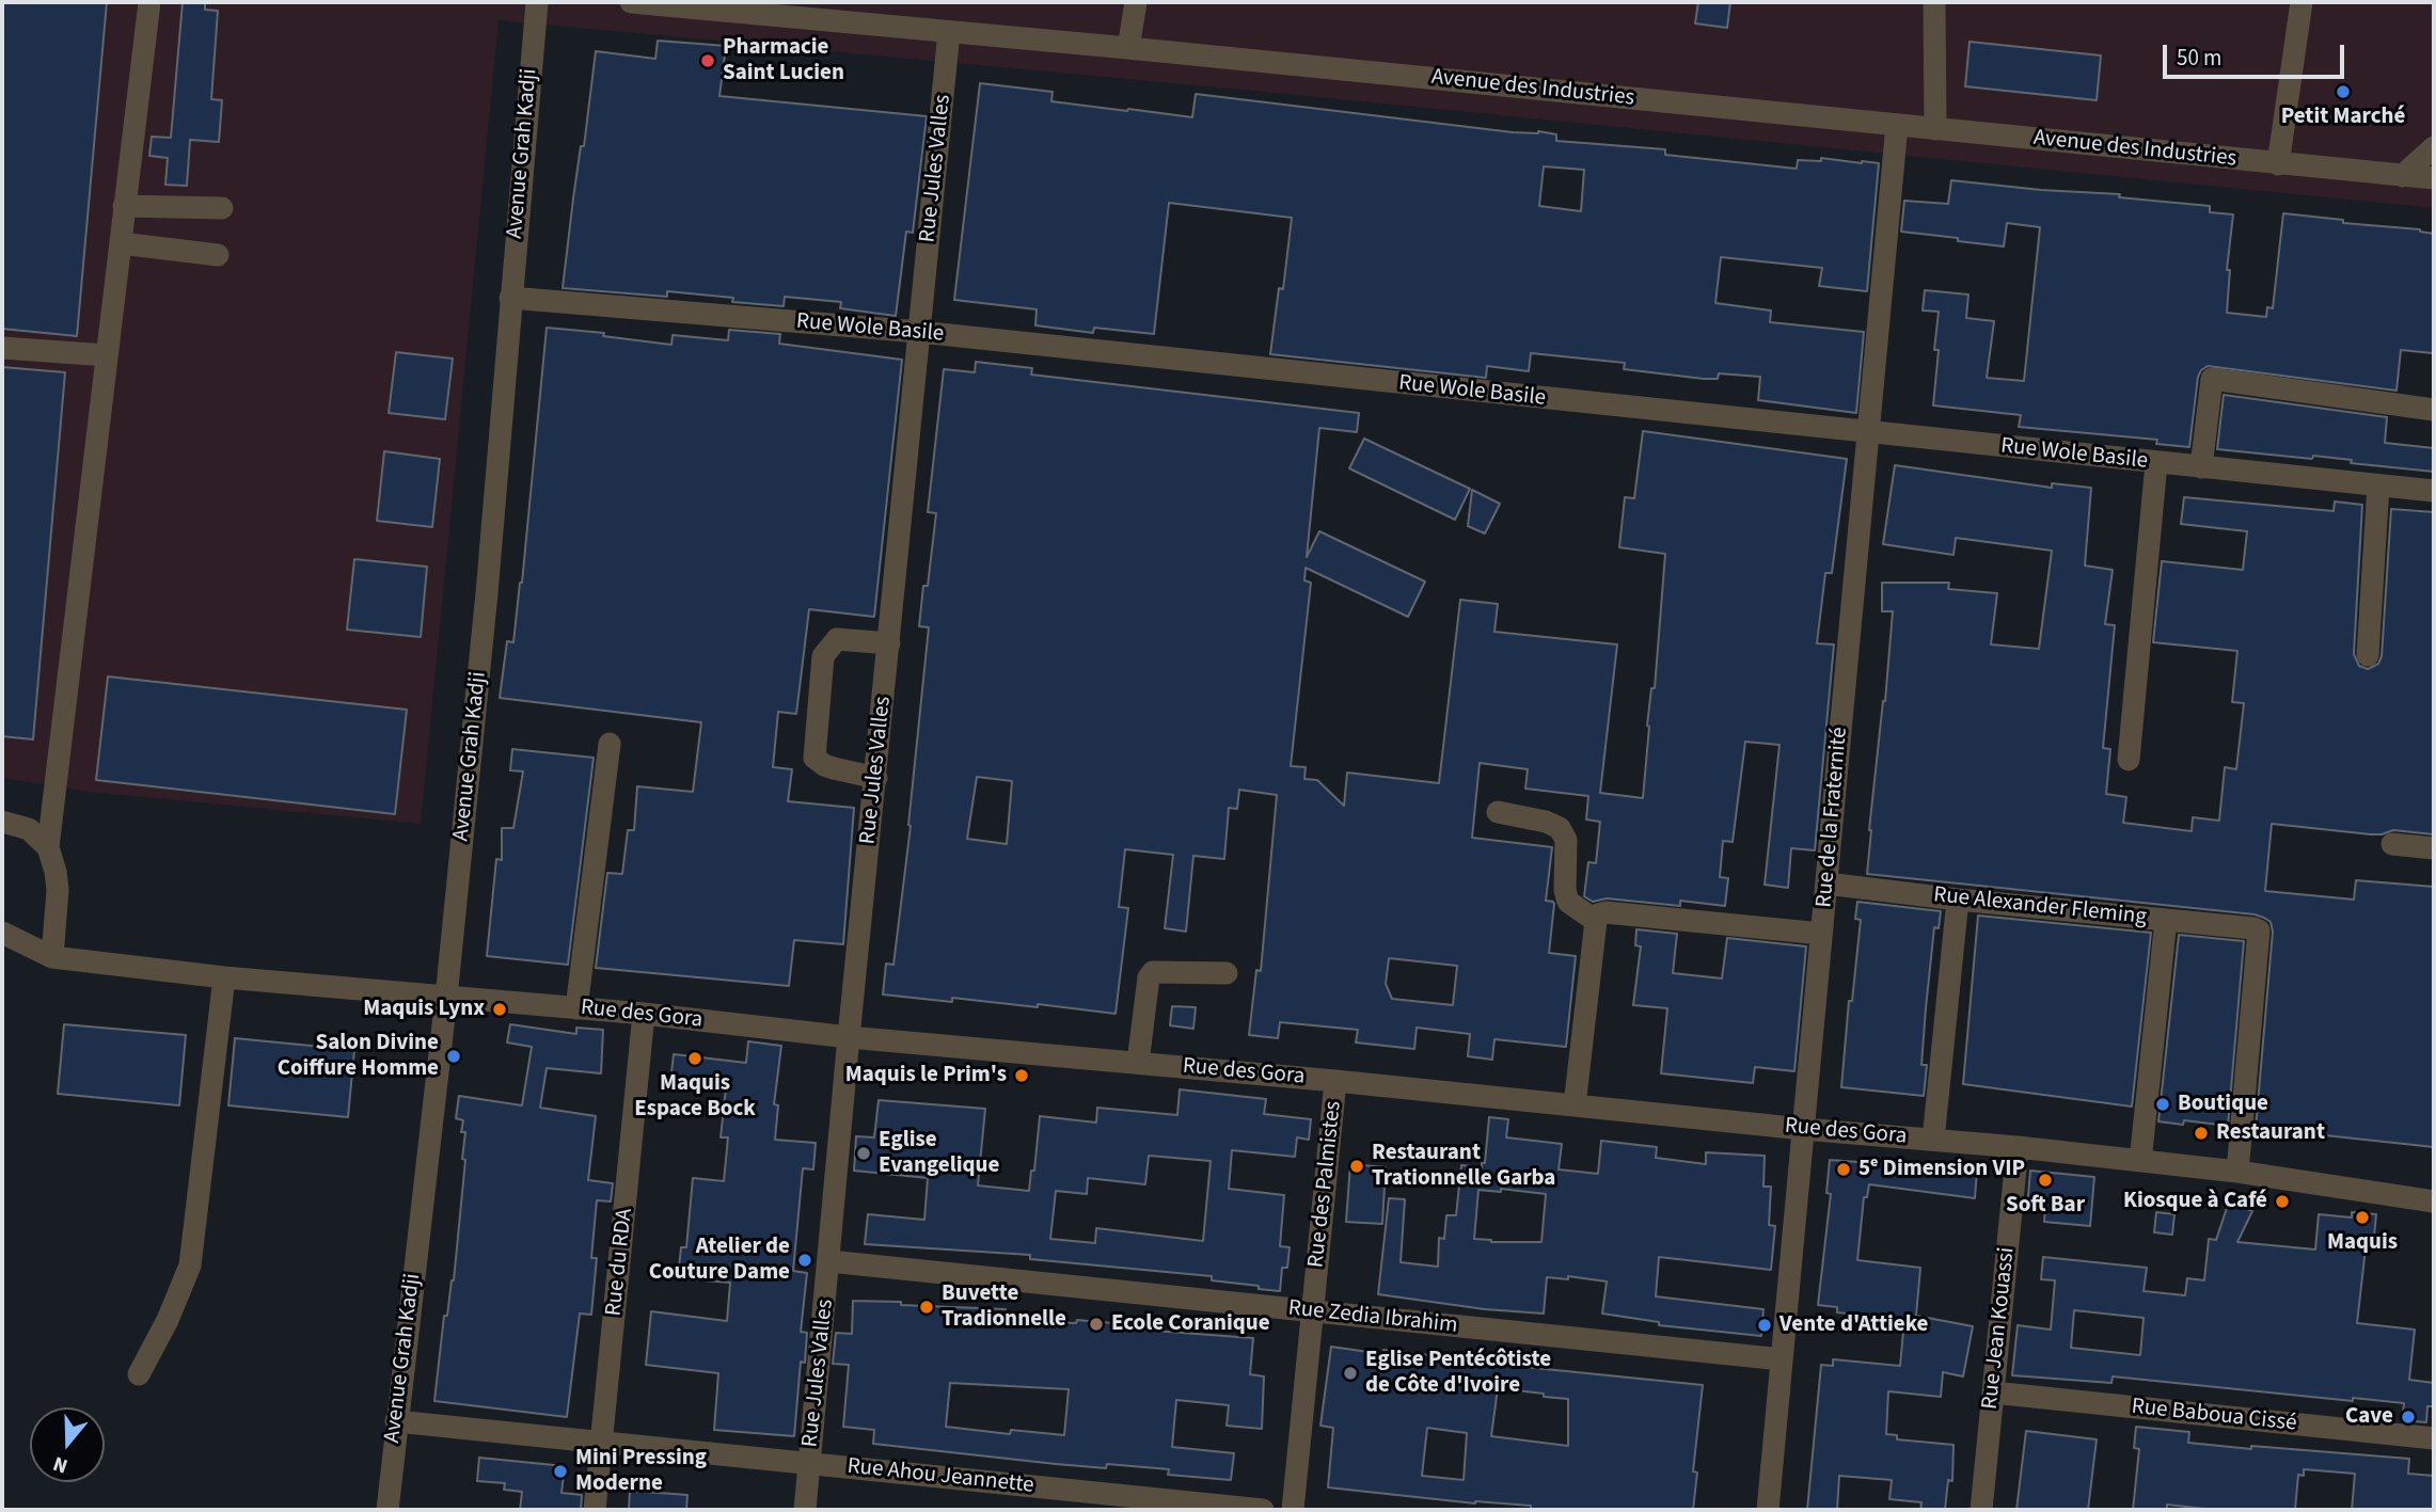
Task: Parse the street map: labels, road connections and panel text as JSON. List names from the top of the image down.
{
  "streets": {
    "street": [
      "Avenue des Industries",
      "Avenue Grah Kadji",
      "Rue Jules Valles",
      "Rue Wole Basile",
      "Rue de la Fraternité",
      "Rue Alexander Fleming",
      "Rue des Gora",
      "Rue des Palmistes",
      "Rue du RDA",
      "Rue Zedia Ibrahim",
      "Rue Jean Kouassi",
      "Rue Baboua Cissé",
      "Rue Ahou Jeannette"
    ]
  },
  "crossings": [
    ["Avenue des Industries", "Rue Jules Valles"],
    ["Avenue des Industries", "Rue de la Fraternité"],
    ["Avenue Grah Kadji", "Rue Wole Basile"],
    ["Avenue Grah Kadji", "Rue des Gora"],
    ["Avenue Grah Kadji", "Rue Ahou Jeannette"],
    ["Rue Jules Valles", "Rue Wole Basile"],
    ["Rue Jules Valles", "Rue des Gora"],
    ["Rue Jules Valles", "Rue Zedia Ibrahim"],
    ["Rue Jules Valles", "Rue Ahou Jeannette"],
    ["Rue Wole Basile", "Rue de la Fraternité"],
    ["Rue de la Fraternité", "Rue Alexander Fleming"],
    ["Rue de la Fraternité", "Rue des Gora"],
    ["Rue de la Fraternité", "Rue Zedia Ibrahim"],
    ["Rue Alexander Fleming", "Rue des Gora"],
    ["Rue des Gora", "Rue des Palmistes"],
    ["Rue des Gora", "Rue du RDA"],
    ["Rue des Gora", "Rue Jean Kouassi"],
    ["Rue des Palmistes", "Rue Zedia Ibrahim"],
    ["Rue du RDA", "Rue Ahou Jeannette"],
    ["Rue Jean Kouassi", "Rue Baboua Cissé"]
  ],
  "places": [
    "Pharmacie Saint Lucien",
    "Petit Marché",
    "Maquis Lynx",
    "Salon Divine Coiffure Homme",
    "Maquis Espace Bock",
    "Maquis le Prim's",
    "Boutique",
    "Restaurant",
    "Eglise Evangelique",
    "Restaurant Trationnelle Garba",
    "5ᵉ Dimension VIP",
    "Soft Bar",
    "Kiosque à Café",
    "Maquis",
    "Atelier de Couture Dame",
    "Buvette Tradionnelle",
    "Ecole Coranique",
    "Vente d'Attieke",
    "Eglise Pentécôtiste de Côte d'Ivoire",
    "Cave",
    "Mini Pressing Moderne"
  ],
  "scale_bar": "50 m",
  "north": "bottom"
}
